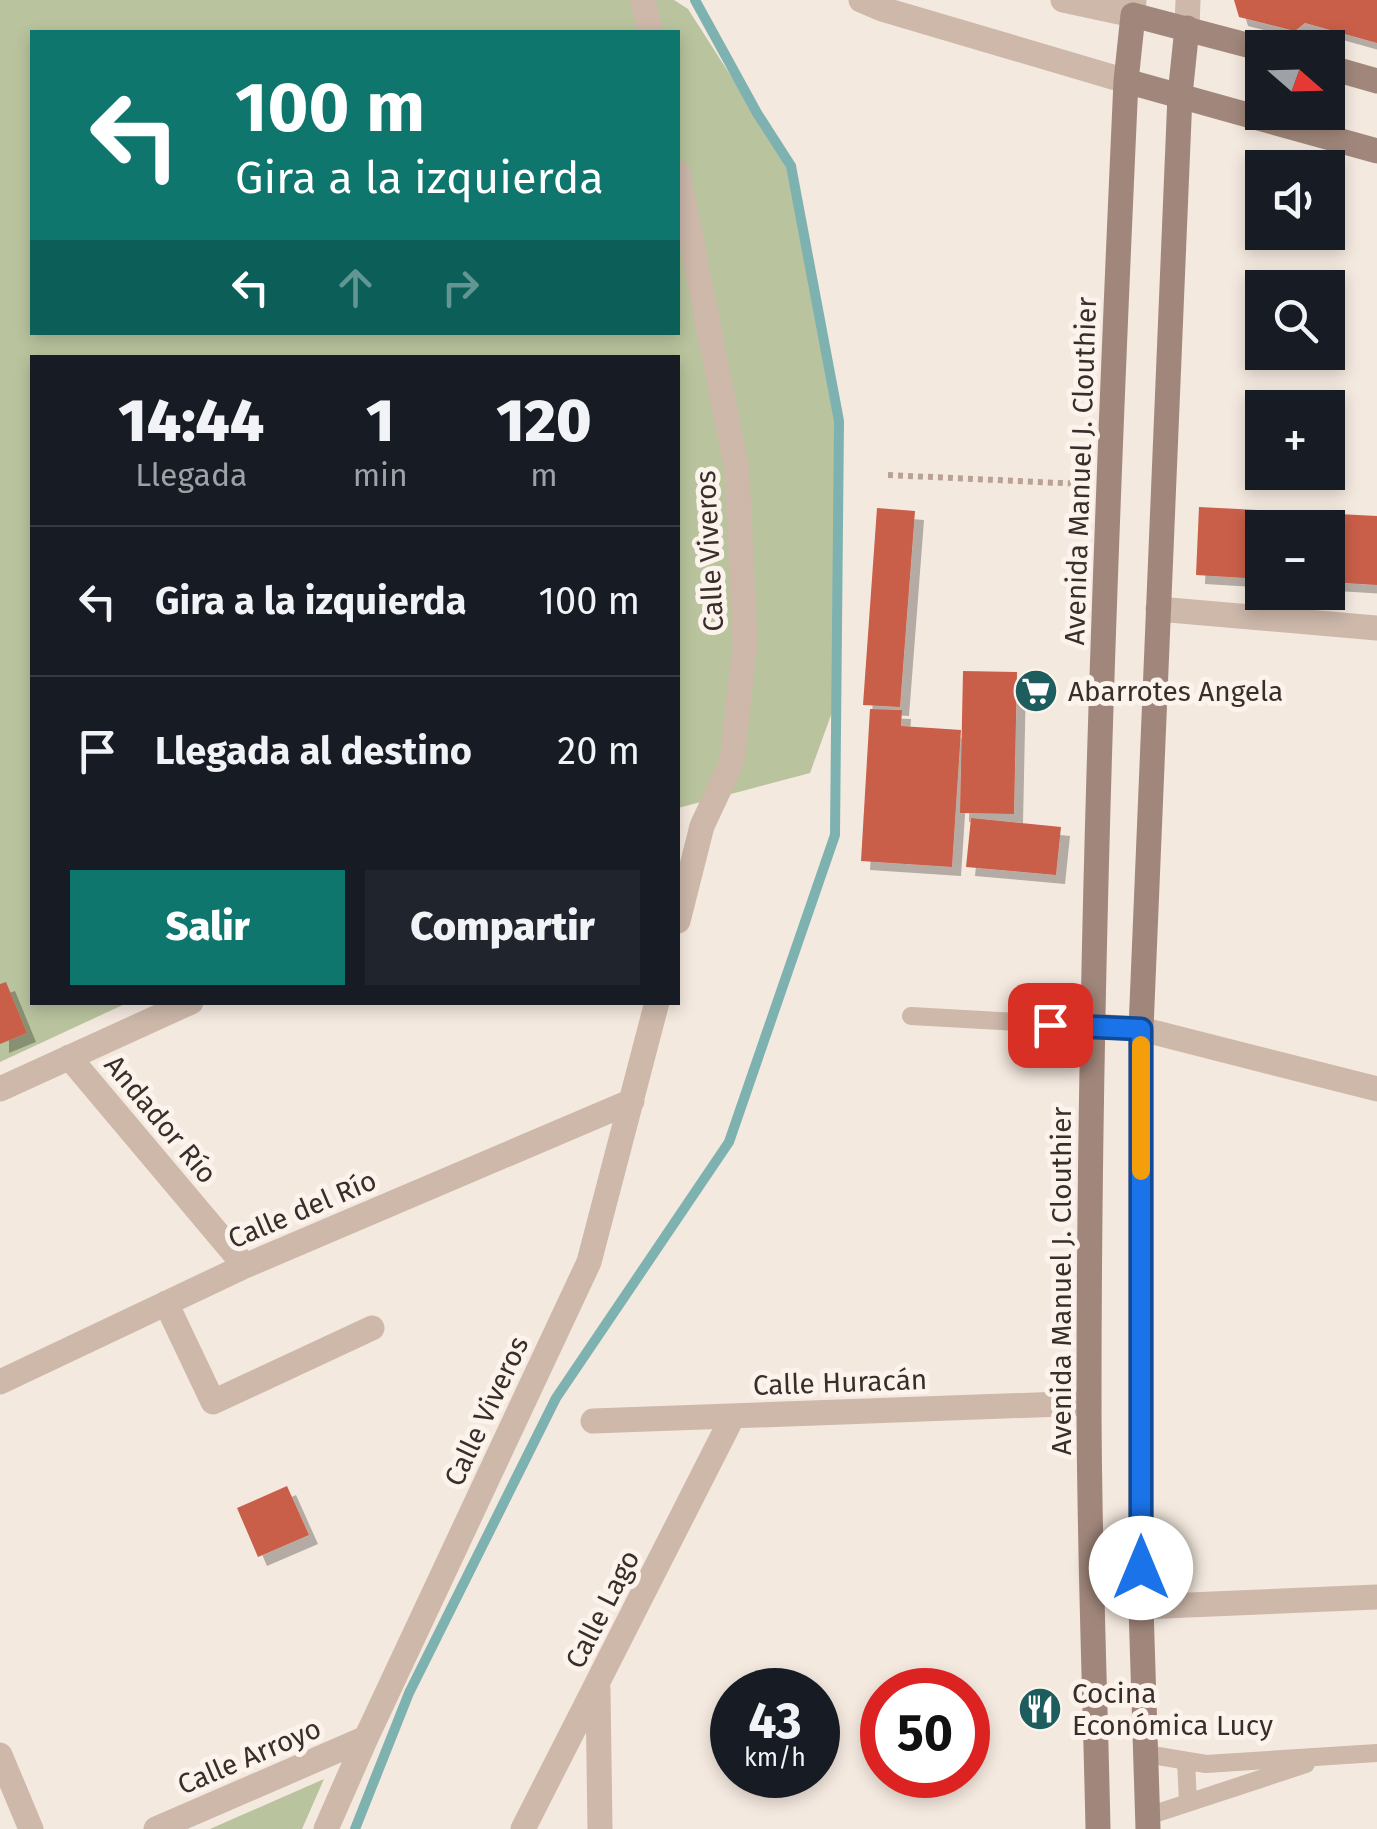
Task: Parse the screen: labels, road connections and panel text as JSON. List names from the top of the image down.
{
  "streets": {
    "main road": ["Avenida Manuel J. Clouthier"],
    "street": [
      "Calle Viveros",
      "Andador Río",
      "Calle del Río",
      "Calle Huracán",
      "Calle Lago",
      "Calle Arroyo"
    ]
  },
  "crossings": [
    ["Avenida Manuel J. Clouthier", "Calle Huracán"],
    ["Calle Viveros", "Calle del Río"],
    ["Calle Viveros", "Calle Arroyo"],
    ["Andador Río", "Calle del Río"],
    ["Calle Huracán", "Calle Lago"]
  ],
  "places": {
    "supermarket": ["Abarrotes Angela"],
    "restaurant": ["Cocina Económica Lucy"]
  },
  "north": "right",
  "page": {
    "map_buttons": ["+", "−"],
    "turn": ["100 m", "Gira a la izquierda"],
    "eta": [
      "14:44",
      "Llegada",
      "1",
      "min",
      "120",
      "m"
    ],
    "list": [
      {
        "name": "Gira a la izquierda",
        "value": "100 m"
      },
      {
        "name": "Llegada al destino",
        "value": "20 m"
      }
    ],
    "buttons": ["Salir", "Compartir"],
    "speed": "43 km/h",
    "limit": "50"
  }
}
